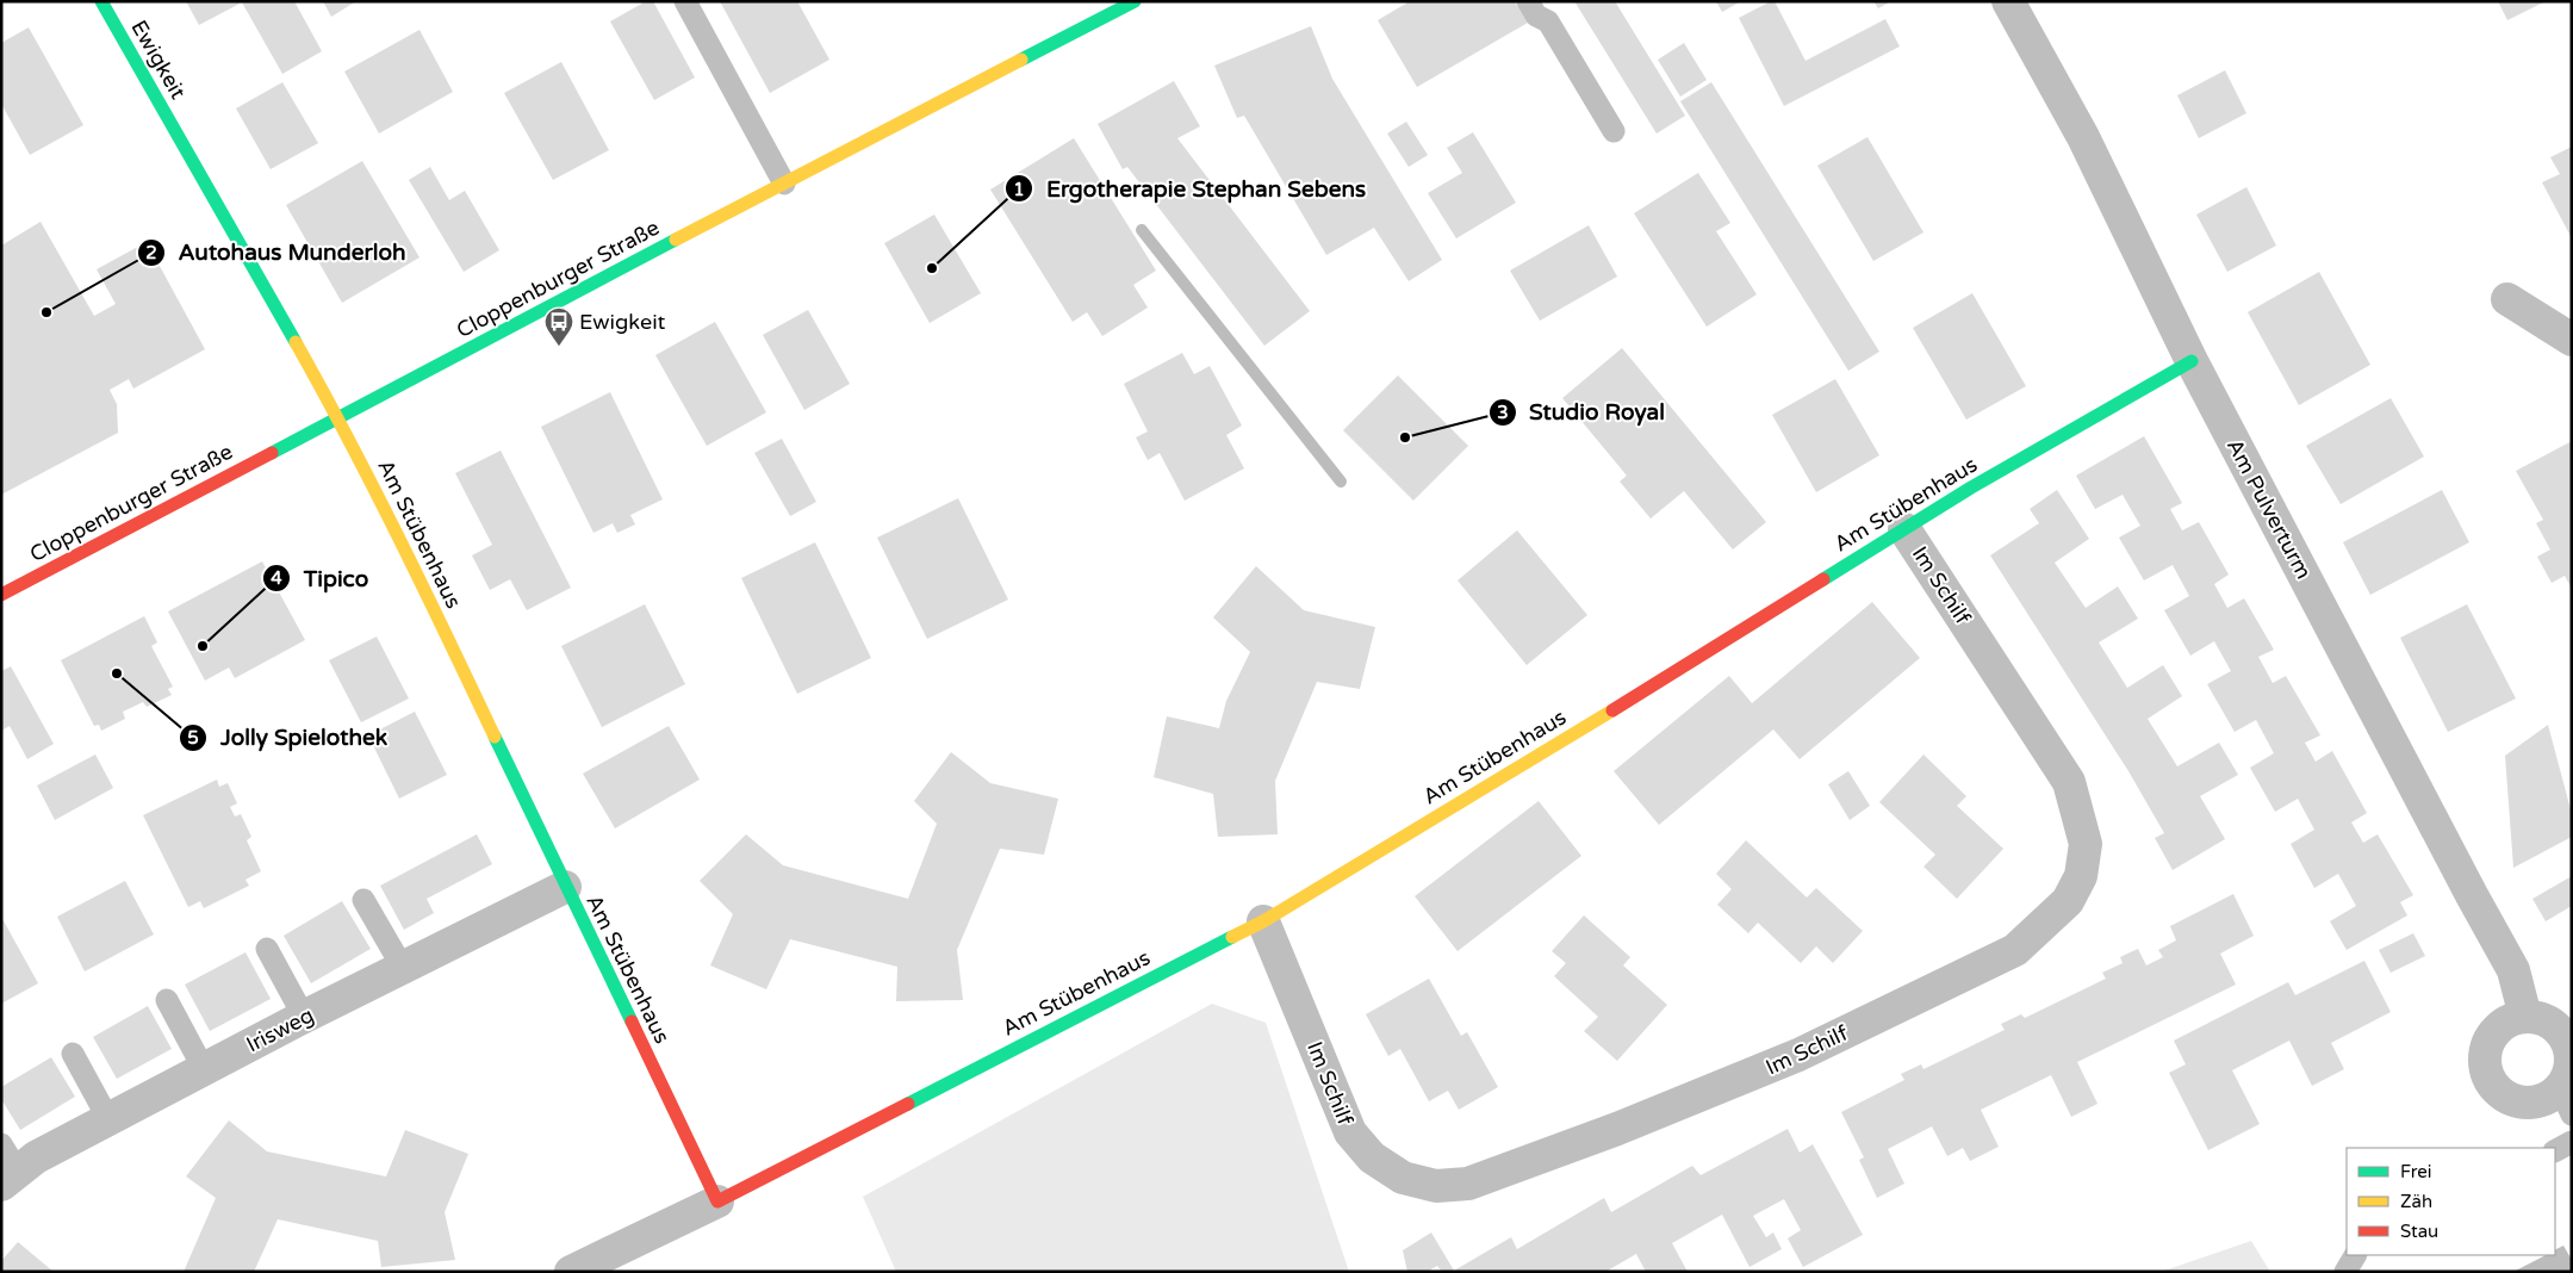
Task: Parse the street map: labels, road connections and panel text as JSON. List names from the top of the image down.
{
  "streets": {
    "street": [
      "Ewigkeit",
      "Cloppenburger Straße",
      "Am Stübenhaus",
      "Am Pulverturm",
      "Im Schilf",
      "Irisweg"
    ]
  },
  "crossings": [
    ["Ewigkeit", "Cloppenburger Straße"],
    ["Ewigkeit", "Am Stübenhaus"],
    ["Cloppenburger Straße", "Am Stübenhaus"],
    ["Am Stübenhaus", "Am Pulverturm"],
    ["Am Stübenhaus", "Im Schilf"],
    ["Am Stübenhaus", "Irisweg"]
  ],
  "places": {
    "other": [
      "Ergotherapie Stephan Sebens",
      "Autohaus Munderloh",
      "Studio Royal",
      "Tipico",
      "Jolly Spielothek"
    ],
    "bus stop": ["Ewigkeit"]
  },
  "legend": ["Frei", "Zäh", "Stau"]
}
